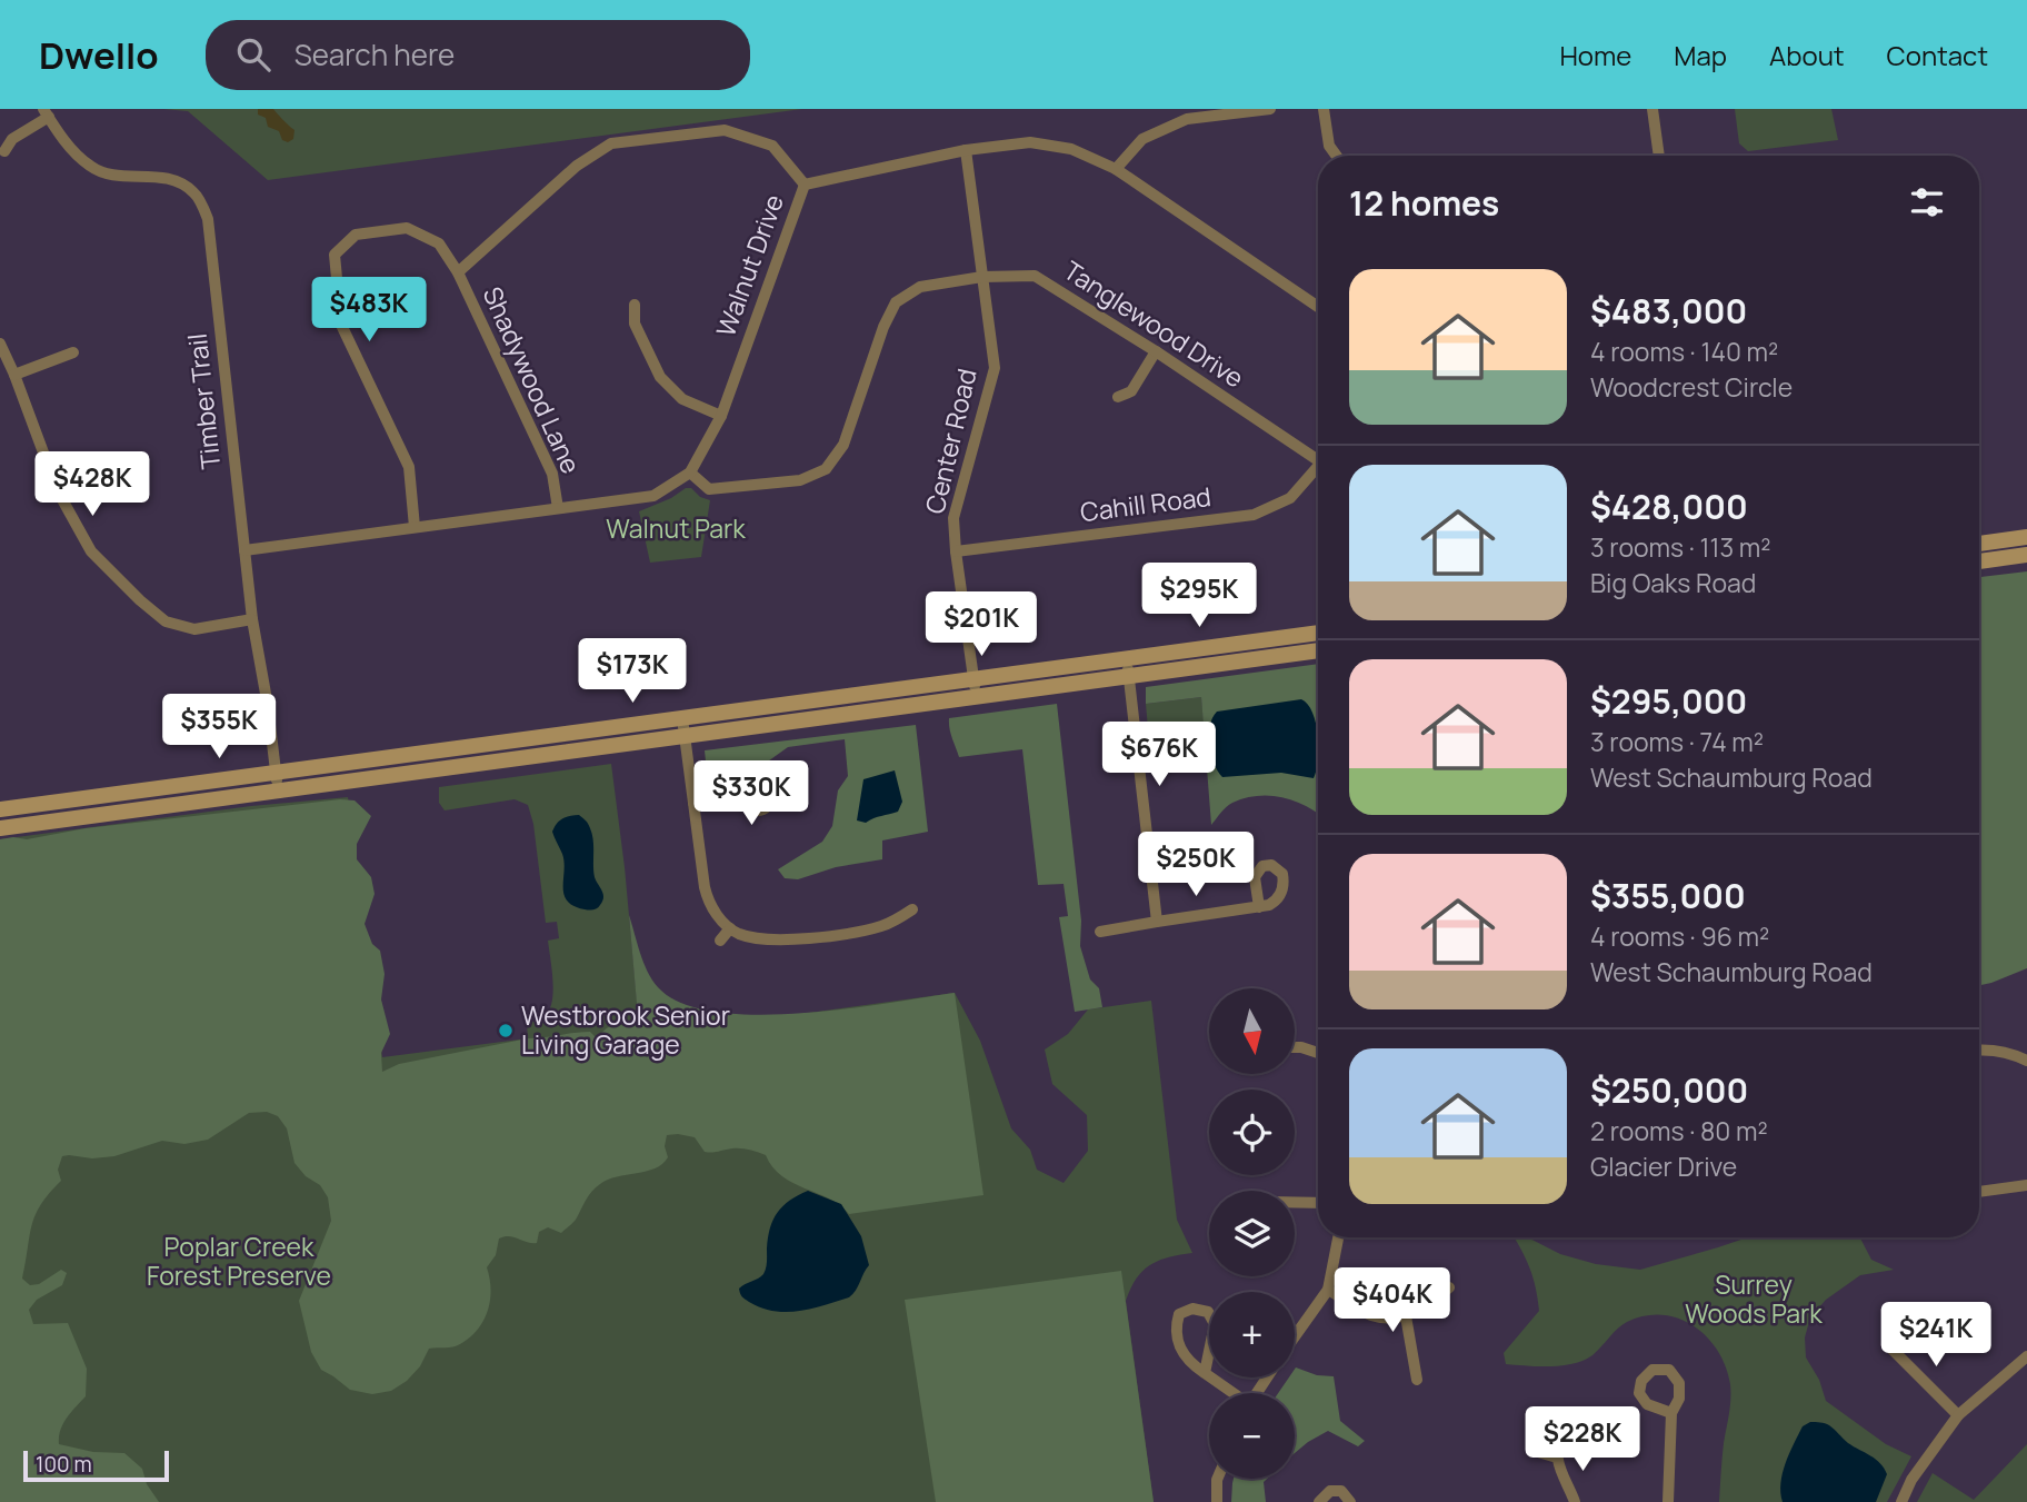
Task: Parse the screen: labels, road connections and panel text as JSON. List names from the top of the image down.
{
  "streets": {
    "street": [
      "Walnut Drive",
      "Tanglewood Drive",
      "Shadywood Lane",
      "Timber Trail",
      "Center Road",
      "Cahill Road"
    ]
  },
  "crossings": [
    ["Walnut Drive", "Tanglewood Drive"],
    ["Walnut Drive", "Shadywood Lane"],
    ["Walnut Drive", "Timber Trail"],
    ["Walnut Drive", "Center Road"],
    ["Tanglewood Drive", "Center Road"],
    ["Center Road", "Cahill Road"]
  ],
  "parks": ["Walnut Park", "Poplar Creek Forest Preserve", "Surrey Woods Park"],
  "places": ["Westbrook Senior Living Garage"],
  "scale_bar": "100 m",
  "north": "bottom",
  "page": {
    "header": "Dwello",
    "search": "Search here",
    "nav": [
      "Home",
      "Map",
      "About",
      "Contact"
    ],
    "heading": "12 homes",
    "list": [
      {
        "name": "$483,000",
        "note": "4 rooms · 140 m² · Woodcrest Circle"
      },
      {
        "name": "$428,000",
        "note": "3 rooms · 113 m² · Big Oaks Road"
      },
      {
        "name": "$295,000",
        "note": "3 rooms · 74 m² · West Schaumburg Road"
      },
      {
        "name": "$355,000",
        "note": "4 rooms · 96 m² · West Schaumburg Road"
      },
      {
        "name": "$250,000",
        "note": "2 rooms · 80 m² · Glacier Drive"
      }
    ],
    "price": [
      "$483K",
      "$428K",
      "$295K",
      "$201K",
      "$173K",
      "$355K",
      "$676K",
      "$330K",
      "$250K",
      "$404K",
      "$241K",
      "$228K"
    ],
    "map_buttons": ["+", "−"],
    "scale": "100 m"
  }
}
